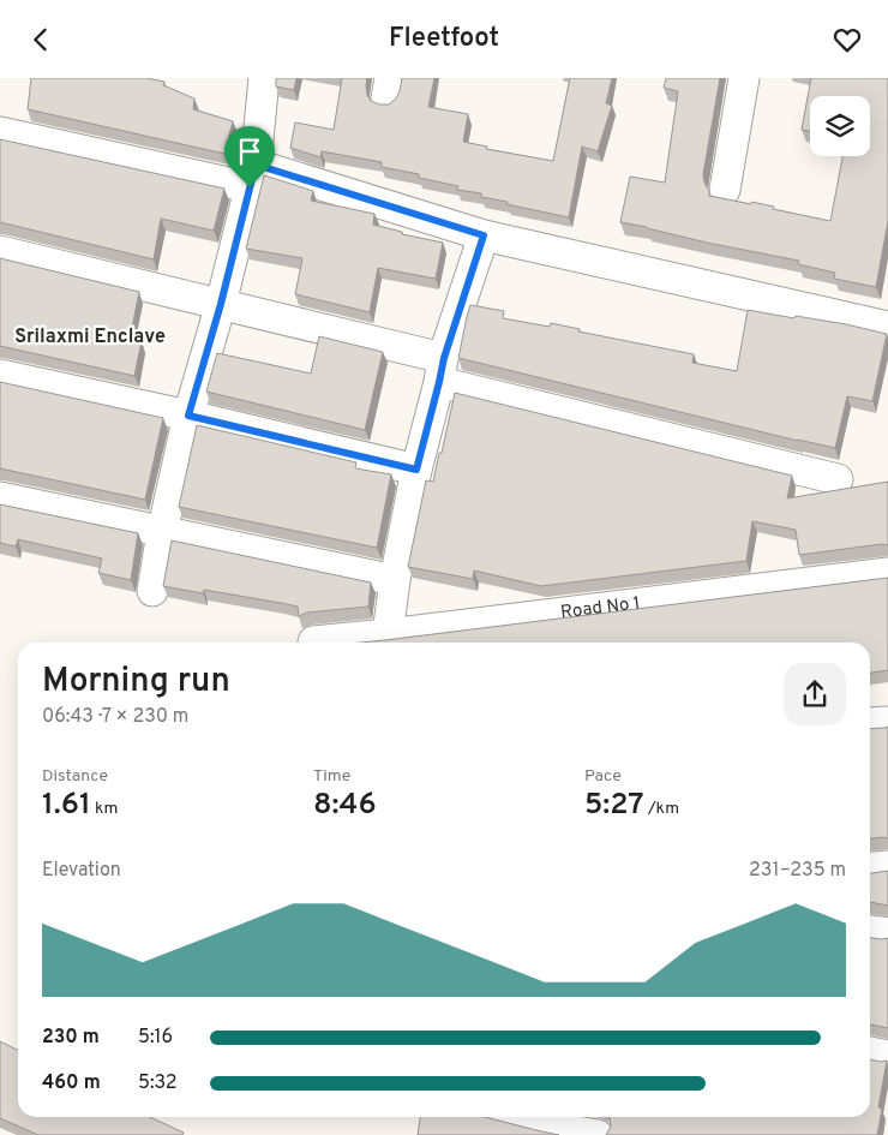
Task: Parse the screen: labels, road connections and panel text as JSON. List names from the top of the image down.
{
  "streets": {
    "street": ["Road No 1"]
  },
  "districts": ["Srilaxmi Enclave"],
  "page": {
    "header": "Fleetfoot",
    "heading": ["Morning run", "06:43 · 7 × 230 m"],
    "stats": [
      ["Distance", "1.61 km"],
      ["Time", "8:46"],
      ["Pace", "5:27 /km"]
    ],
    "chart": ["Elevation", "231–235 m"],
    "list": [
      {
        "name": "230 m",
        "note": "5:16"
      },
      {
        "name": "460 m",
        "note": "5:32"
      }
    ]
  }
}
